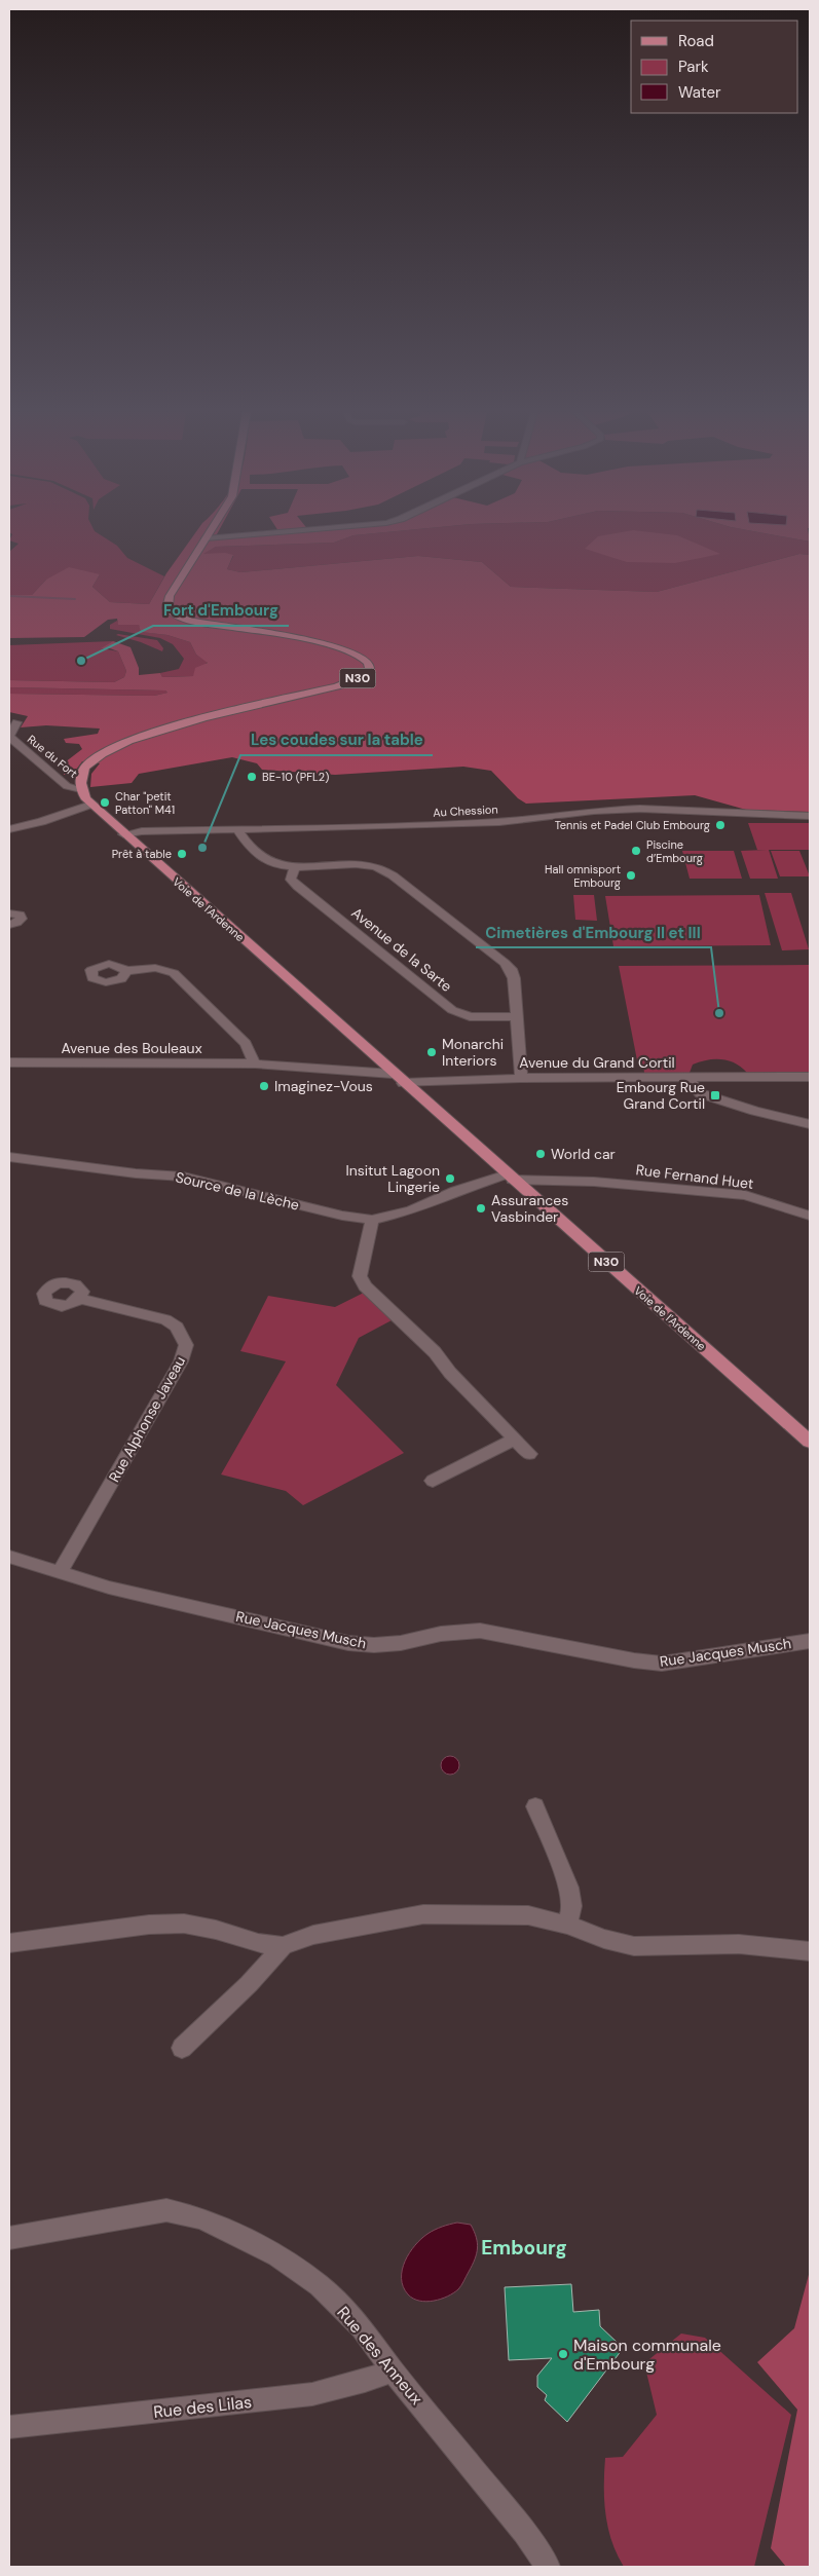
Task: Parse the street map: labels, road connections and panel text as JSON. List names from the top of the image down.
{
  "streets": {
    "main road": ["N30", "Voie de l'Ardenne"],
    "street": [
      "Rue du Fort",
      "Au Chession",
      "Avenue de la Sarte",
      "Avenue des Bouleaux",
      "Avenue du Grand Cortil",
      "Rue Fernand Huet",
      "Source de la Lèche",
      "Rue Alphonse Javeau",
      "Rue Jacques Musch",
      "Rue des Anneux",
      "Rue des Lilas"
    ]
  },
  "crossings": [
    ["N30", "Rue du Fort"],
    ["N30", "Voie de l'Ardenne"],
    ["Rue du Fort", "Voie de l'Ardenne"],
    ["Au Chession", "Voie de l'Ardenne"],
    ["Voie de l'Ardenne", "Avenue des Bouleaux"],
    ["Voie de l'Ardenne", "Avenue du Grand Cortil"],
    ["Voie de l'Ardenne", "Rue Fernand Huet"],
    ["Voie de l'Ardenne", "Source de la Lèche"],
    ["Avenue des Bouleaux", "Avenue du Grand Cortil"],
    ["Rue Fernand Huet", "Source de la Lèche"],
    ["Rue Alphonse Javeau", "Rue Jacques Musch"],
    ["Rue des Anneux", "Rue des Lilas"]
  ],
  "districts": ["Embourg"],
  "places": {
    "other": [
      "Fort d'Embourg",
      "BE-10 (PFL2)",
      "Char \"petit Patton\" M41",
      "Tennis et Padel Club Embourg",
      "Les coudes sur la table",
      "Piscine d’Embourg",
      "Prêt à table",
      "Hall omnisport Embourg",
      "Cimetières d'Embourg II et III",
      "Monarchi Interiors",
      "Imaginez-Vous",
      "World car",
      "Insitut Lagoon Lingerie",
      "Assurances Vasbinder",
      "Maison communale d'Embourg"
    ],
    "transit": ["Embourg Rue Grand Cortil"]
  },
  "legend": ["Road", "Park", "Water"]
}
